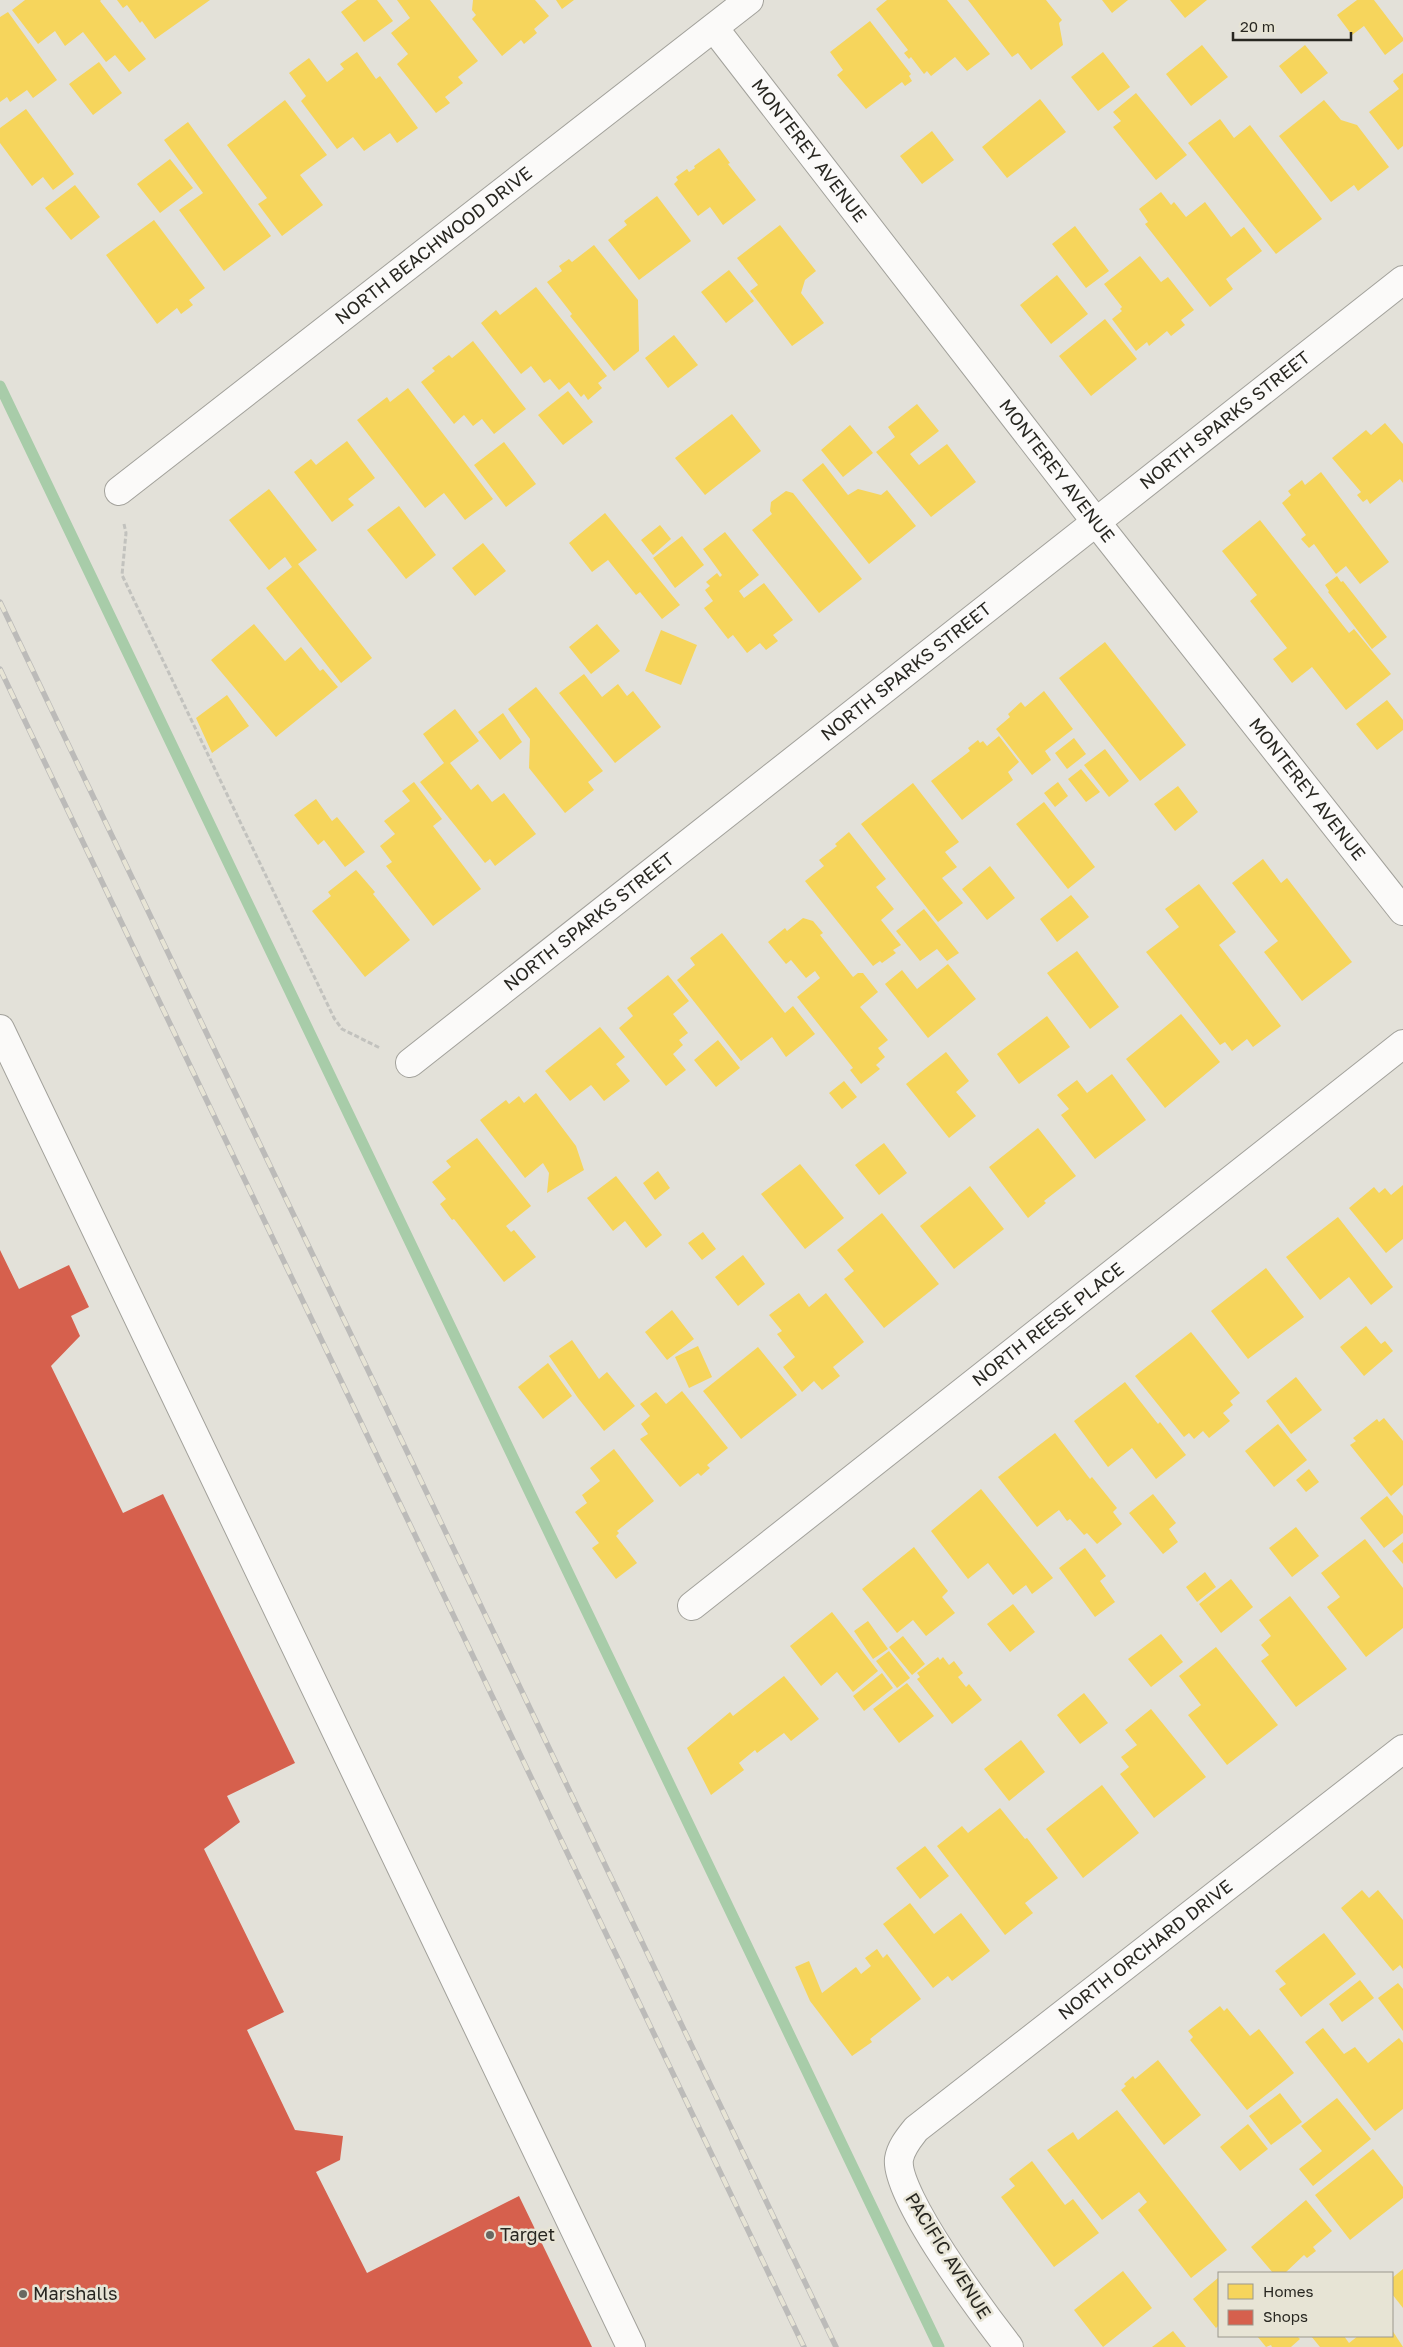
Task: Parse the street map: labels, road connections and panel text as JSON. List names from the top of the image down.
{
  "streets": {
    "street": [
      "MONTEREY AVENUE",
      "NORTH BEACHWOOD DRIVE",
      "NORTH SPARKS STREET",
      "NORTH REESE PLACE",
      "NORTH ORCHARD DRIVE",
      "PACIFIC AVENUE"
    ]
  },
  "crossings": [
    ["MONTEREY AVENUE", "NORTH BEACHWOOD DRIVE"],
    ["MONTEREY AVENUE", "NORTH SPARKS STREET"],
    ["NORTH ORCHARD DRIVE", "PACIFIC AVENUE"]
  ],
  "places": ["Target", "Marshalls"],
  "legend": ["Homes", "Shops"],
  "scale_bar": "20 m"
}
